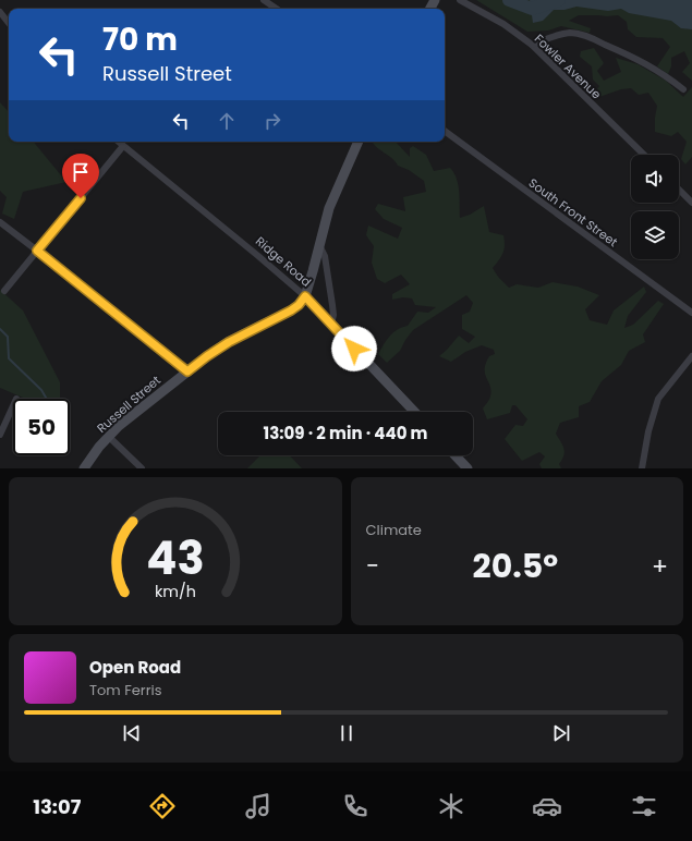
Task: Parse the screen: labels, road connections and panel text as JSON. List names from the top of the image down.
{
  "streets": {
    "main road": ["Ridge Road", "Russell Street"],
    "street": ["Fowler Avenue", "South Front Street"]
  },
  "crossings": [
    ["Ridge Road", "Russell Street"]
  ],
  "page": {
    "turn": ["70 m", "Russell Street"],
    "limit": "50",
    "trip": "13:09 · 2 min · 440 m",
    "tile": "Climate",
    "heat": ["−", "20.5°", "+"],
    "song": ["Open Road", "Tom Ferris"],
    "tabs": "13:07",
    "gauge": ["43", "km/h"]
  }
}
